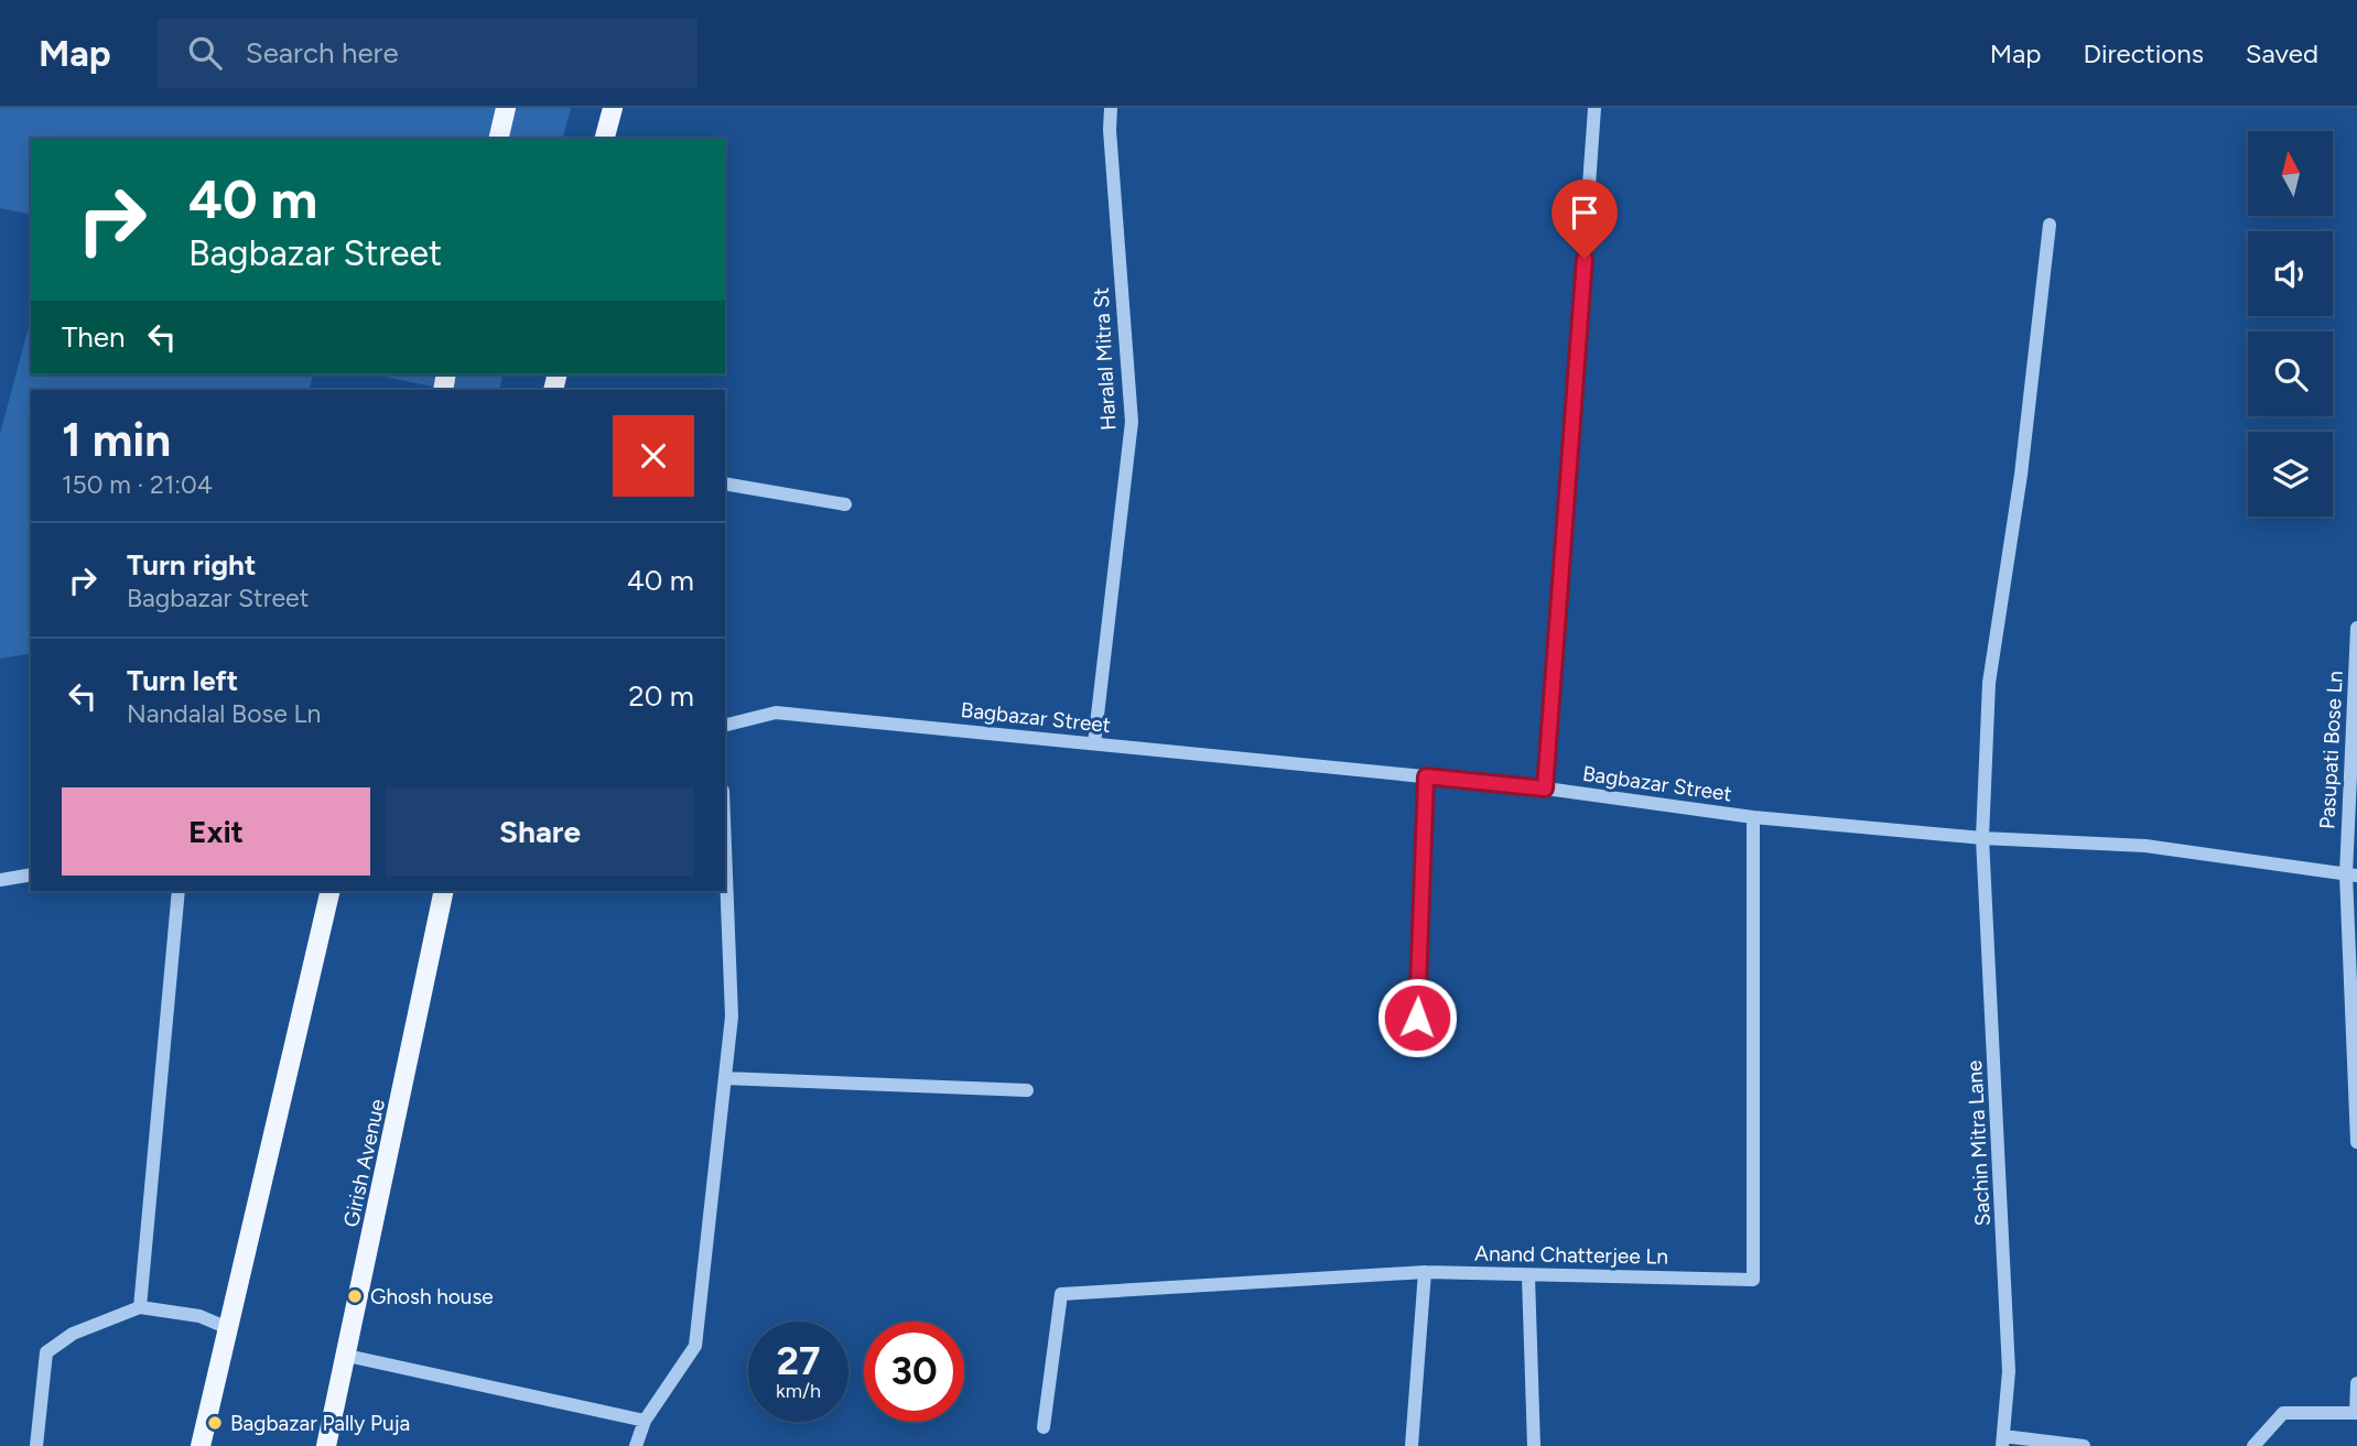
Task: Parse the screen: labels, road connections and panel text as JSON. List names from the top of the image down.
{
  "streets": {
    "main road": ["Girish Avenue"],
    "street": [
      "Haralal Mitra St",
      "Bagbazar Street",
      "Pasupati Bose Ln",
      "Sachin Mitra Lane",
      "Anand Chatterjee Ln"
    ]
  },
  "crossings": [
    ["Haralal Mitra St", "Bagbazar Street"],
    ["Bagbazar Street", "Pasupati Bose Ln"],
    ["Bagbazar Street", "Sachin Mitra Lane"],
    ["Bagbazar Street", "Anand Chatterjee Ln"]
  ],
  "places": ["Ghosh house", "Bagbazar Pally Puja"],
  "north": "top",
  "page": {
    "header": "Map",
    "search": "Search here",
    "nav": ["Map", "Directions", "Saved"],
    "turn": ["40 m", "Bagbazar Street"],
    "then": "Then",
    "heading": ["1 min", "150 m · 21:04"],
    "list": [
      {
        "name": "Turn right",
        "note": "Bagbazar Street",
        "value": "40 m"
      },
      {
        "name": "Turn left",
        "note": "Nandalal Bose Ln",
        "value": "20 m"
      }
    ],
    "buttons": ["Exit", "Share"],
    "speed": "27 km/h",
    "limit": "30"
  }
}
